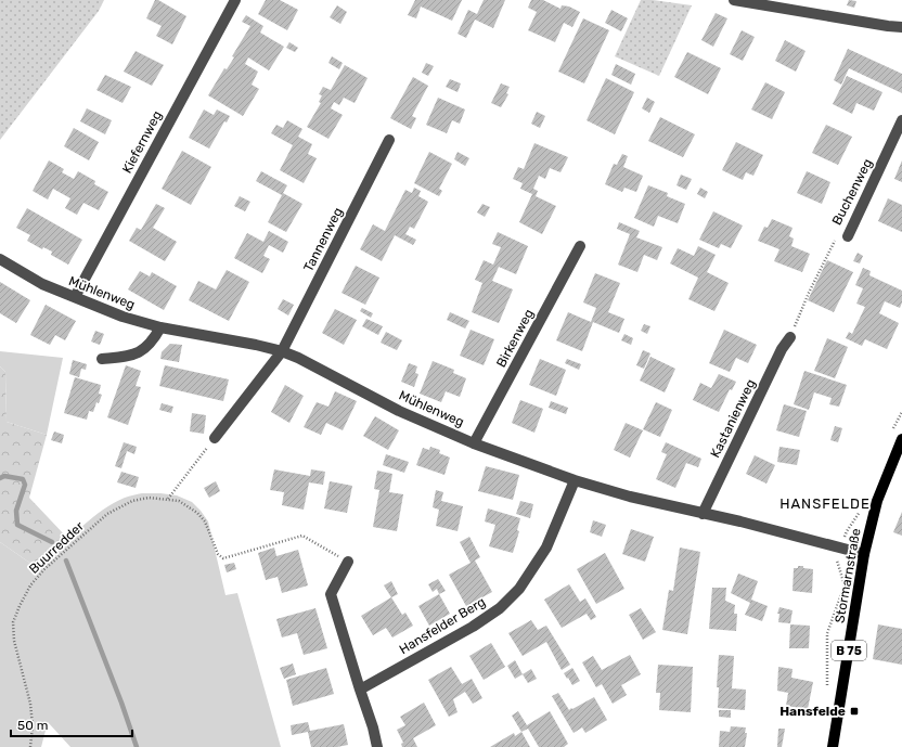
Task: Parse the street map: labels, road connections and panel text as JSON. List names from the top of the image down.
{
  "streets": {
    "main road": ["Stormarnstraße", "B 75"],
    "street": [
      "Kiefernweg",
      "Buchenweg",
      "Tannenweg",
      "Mühlenweg",
      "Birkenweg",
      "Kastanienweg",
      "Hansfelder Berg"
    ],
    "path": ["Buurredder"]
  },
  "crossings": [
    ["Kiefernweg", "Mühlenweg"],
    ["Buchenweg", "Kastanienweg"],
    ["Tannenweg", "Mühlenweg"],
    ["Mühlenweg", "Birkenweg"],
    ["Mühlenweg", "Kastanienweg"],
    ["Mühlenweg", "Stormarnstraße"],
    ["Mühlenweg", "Hansfelder Berg"]
  ],
  "districts": ["HANSFELDE"],
  "places": {
    "transit": ["Hansfelde"]
  },
  "scale_bar": "50 m"
}
